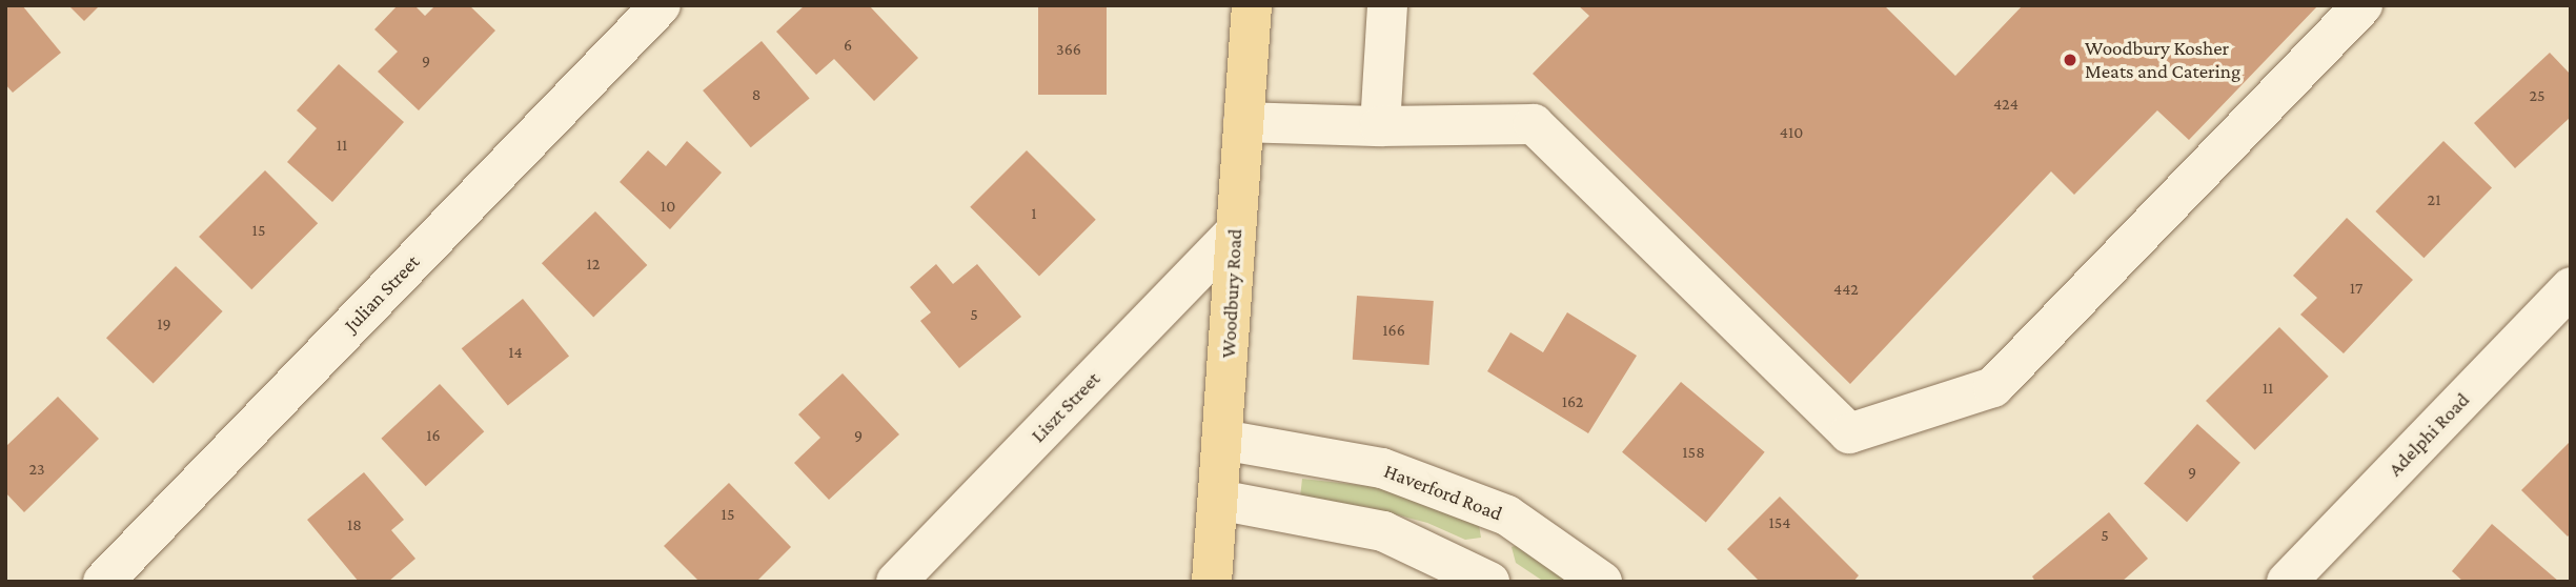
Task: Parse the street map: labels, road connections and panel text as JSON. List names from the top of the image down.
{
  "streets": {
    "main road": ["Woodbury Road"],
    "street": [
      "Julian Street",
      "Liszt Street",
      "Adelphi Road",
      "Haverford Road"
    ]
  },
  "crossings": [
    ["Woodbury Road", "Liszt Street"],
    ["Woodbury Road", "Haverford Road"]
  ],
  "places": ["Woodbury Kosher Meats and Catering"],
  "house_numbers": [
    "6",
    "366",
    "9",
    "8",
    "25",
    "424",
    "410",
    "11",
    "21",
    "10",
    "1",
    "15",
    "12",
    "17",
    "442",
    "5",
    "19",
    "166",
    "14",
    "11",
    "162",
    "16",
    "9",
    "158",
    "23",
    "9",
    "15",
    "154",
    "18",
    "5"
  ]
}
